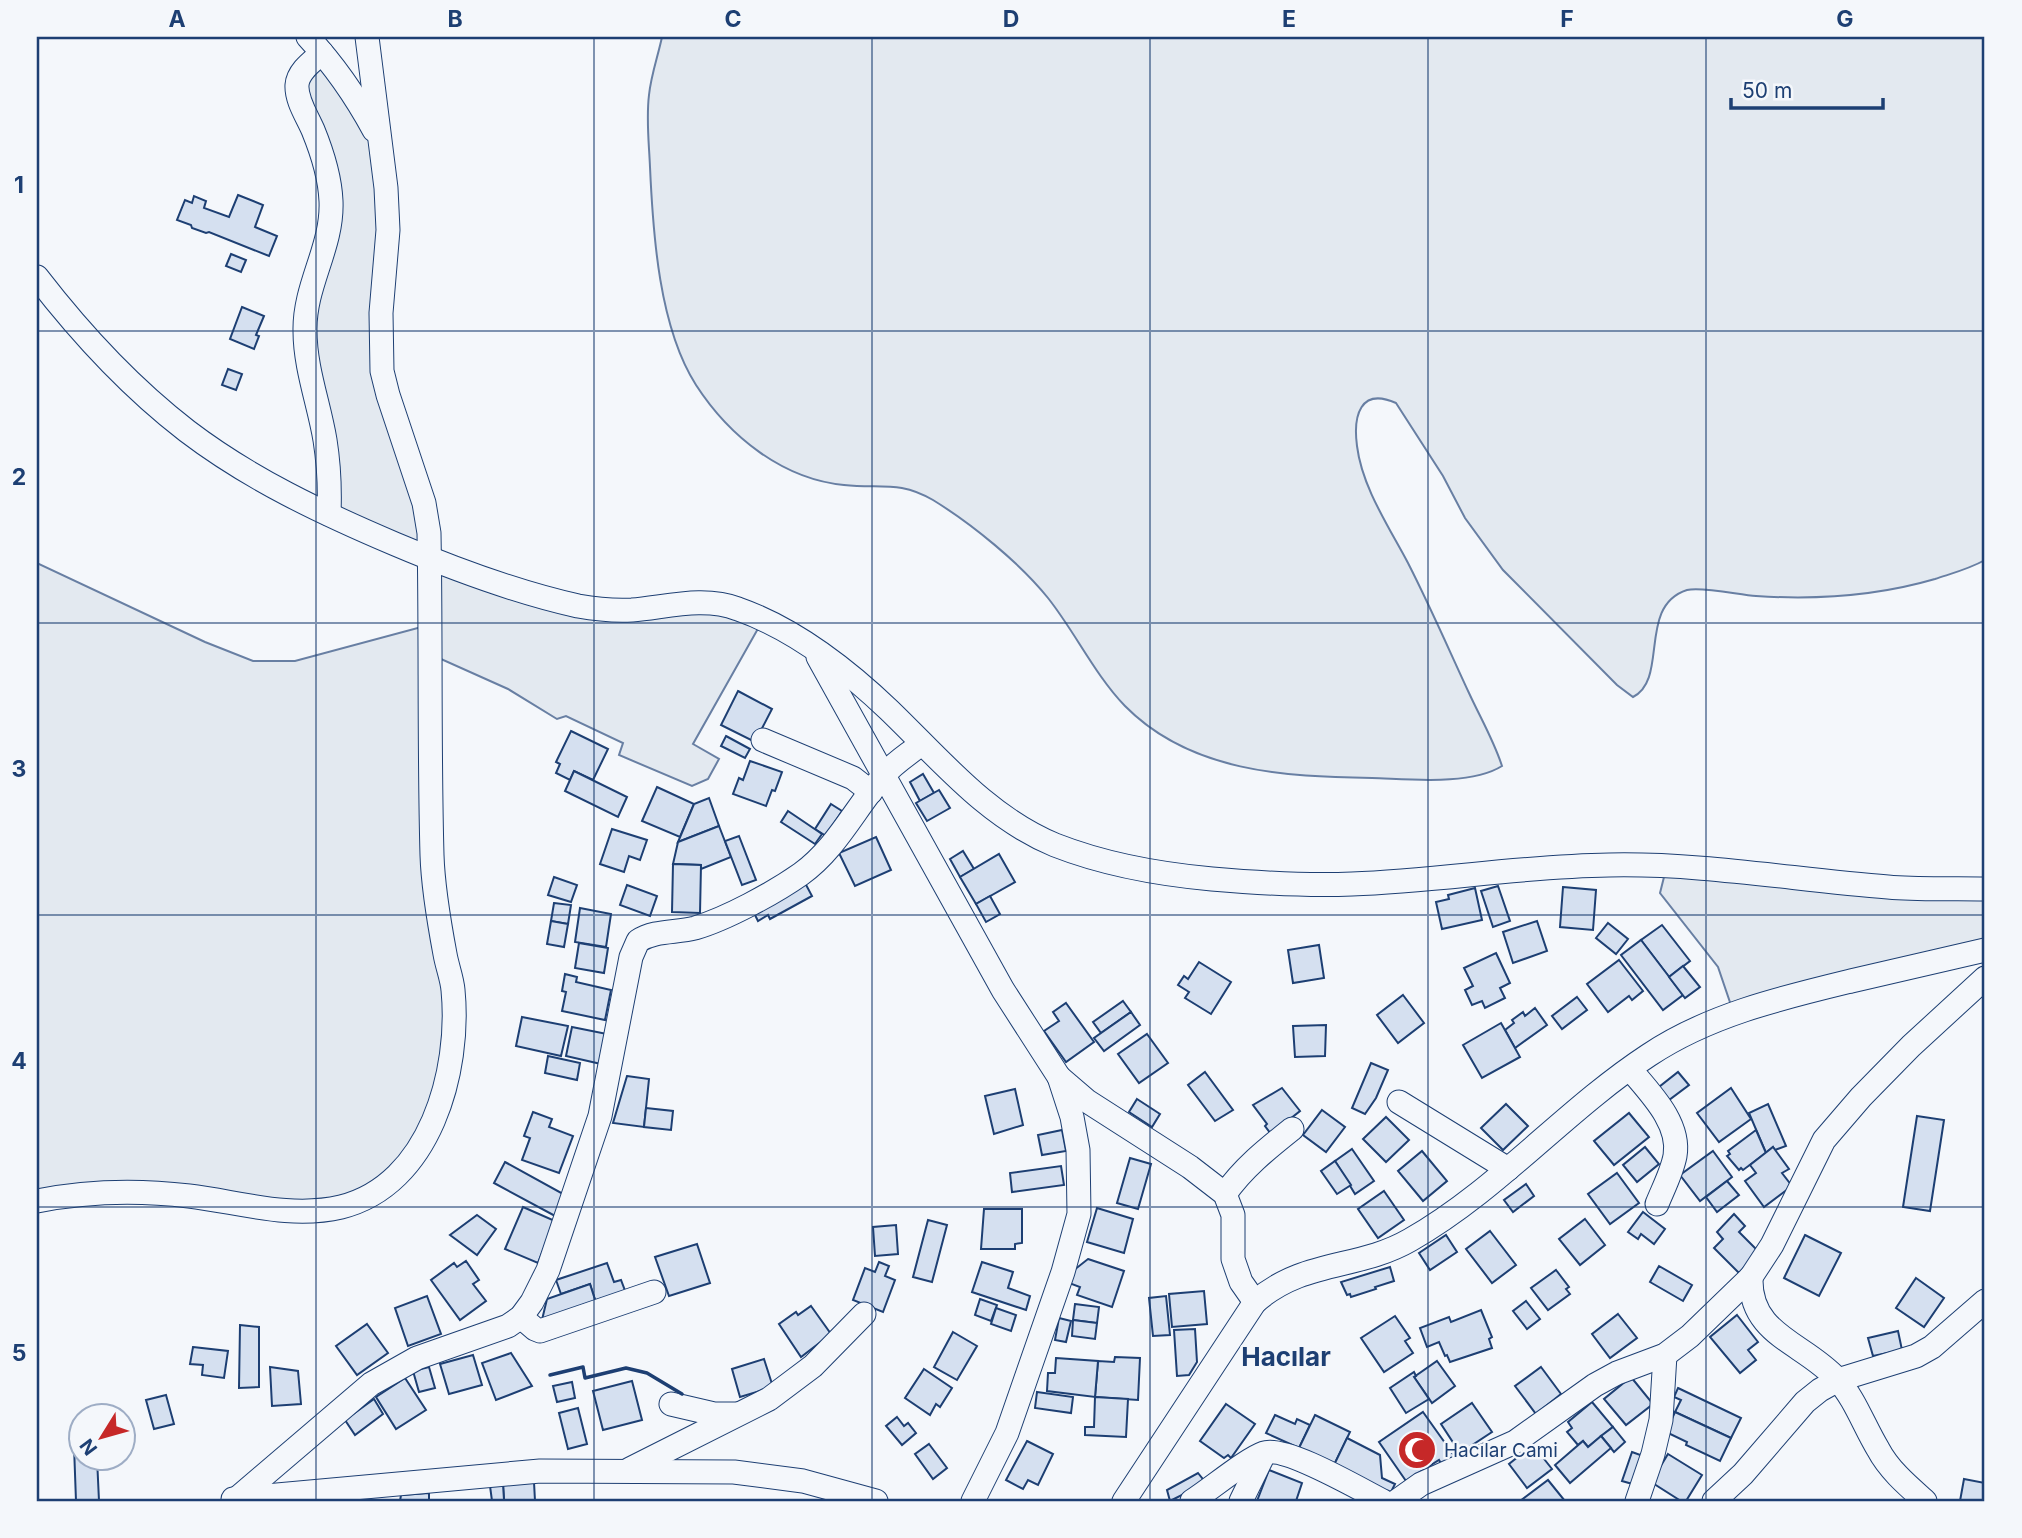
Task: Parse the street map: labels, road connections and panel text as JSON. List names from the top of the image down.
{
  "districts": ["Hacılar"],
  "places": {
    "mosque": ["Hacılar Cami"]
  },
  "scale_bar": "50 m",
  "north": "bottom left",
  "grid": {
    "columns": [
      "A",
      "B",
      "C",
      "D",
      "E",
      "F",
      "G"
    ],
    "rows": [
      "1",
      "2",
      "3",
      "4",
      "5"
    ]
  }
}
